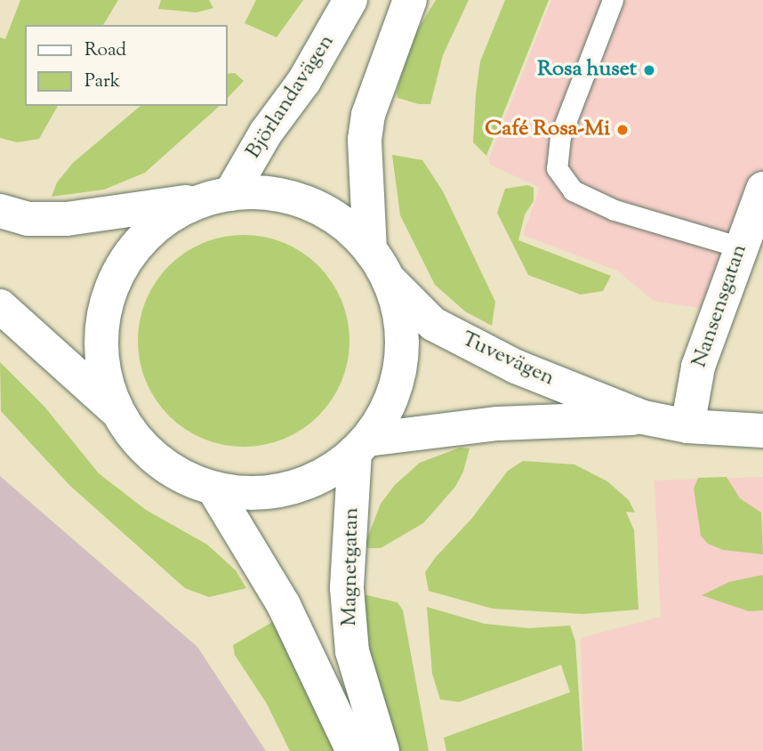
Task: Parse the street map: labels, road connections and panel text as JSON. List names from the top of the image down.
{
  "streets": {
    "street": [
      "Björlandavägen",
      "Nansensgatan",
      "Tuvevägen",
      "Magnetgatan"
    ]
  },
  "crossings": [
    ["Björlandavägen", "Tuvevägen"],
    ["Björlandavägen", "Magnetgatan"],
    ["Nansensgatan", "Tuvevägen"],
    ["Tuvevägen", "Magnetgatan"]
  ],
  "places": ["Rosa huset", "Café Rosa-Mi"],
  "legend": ["Road", "Park"]
}
